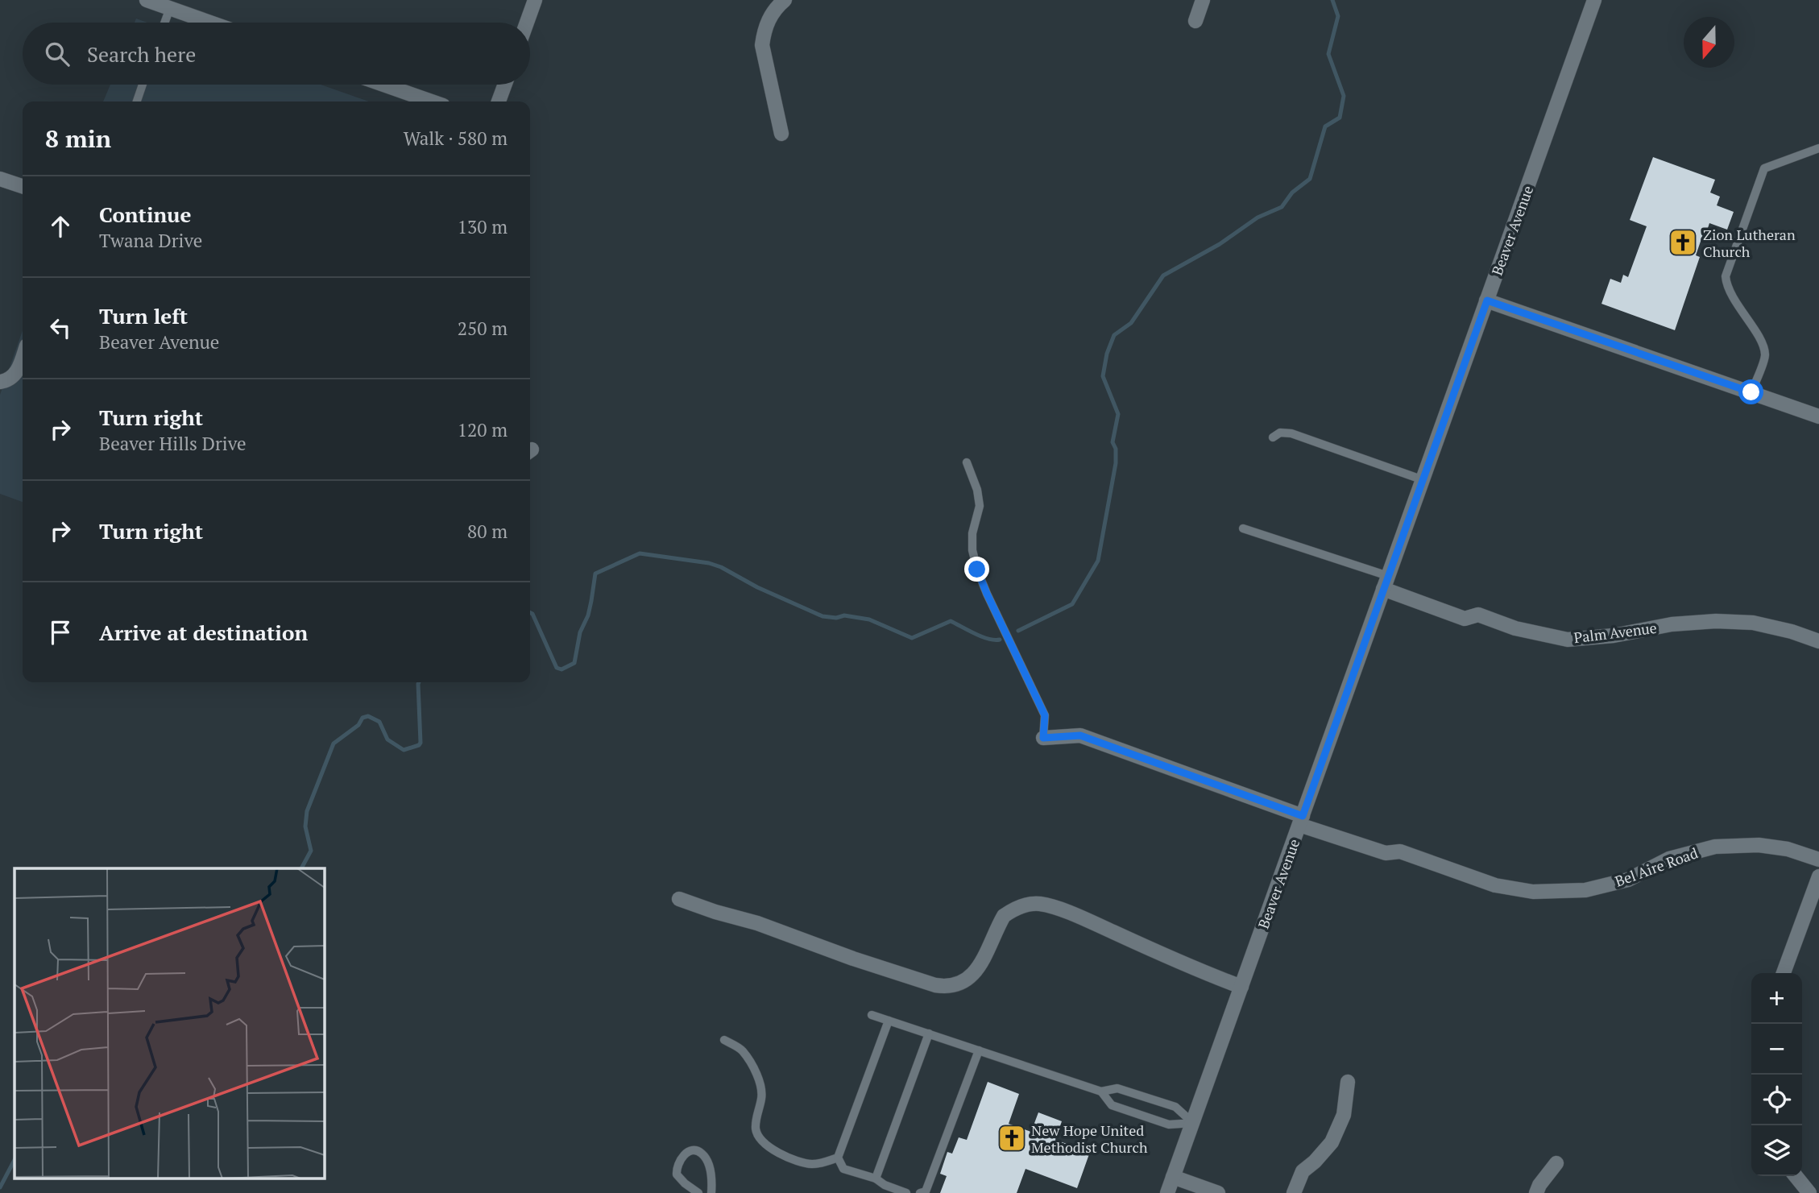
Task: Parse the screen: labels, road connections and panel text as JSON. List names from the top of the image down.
{
  "streets": {
    "street": ["Beaver Avenue", "Palm Avenue", "Bel Aire Road"]
  },
  "crossings": [
    ["Beaver Avenue", "Palm Avenue"],
    ["Beaver Avenue", "Bel Aire Road"]
  ],
  "places": {
    "church": ["Zion Lutheran Church", "New Hope United Methodist Church"]
  },
  "north": "bottom",
  "page": {
    "search": "Search here",
    "heading": ["8 min", "Walk · 580 m"],
    "list": [
      ["Continue", "Twana Drive", "130 m"],
      ["Turn left", "Beaver Avenue", "250 m"],
      ["Turn right", "Beaver Hills Drive", "120 m"],
      ["Turn right", "80 m"],
      "Arrive at destination"
    ],
    "map_buttons": ["+", "−"]
  }
}
